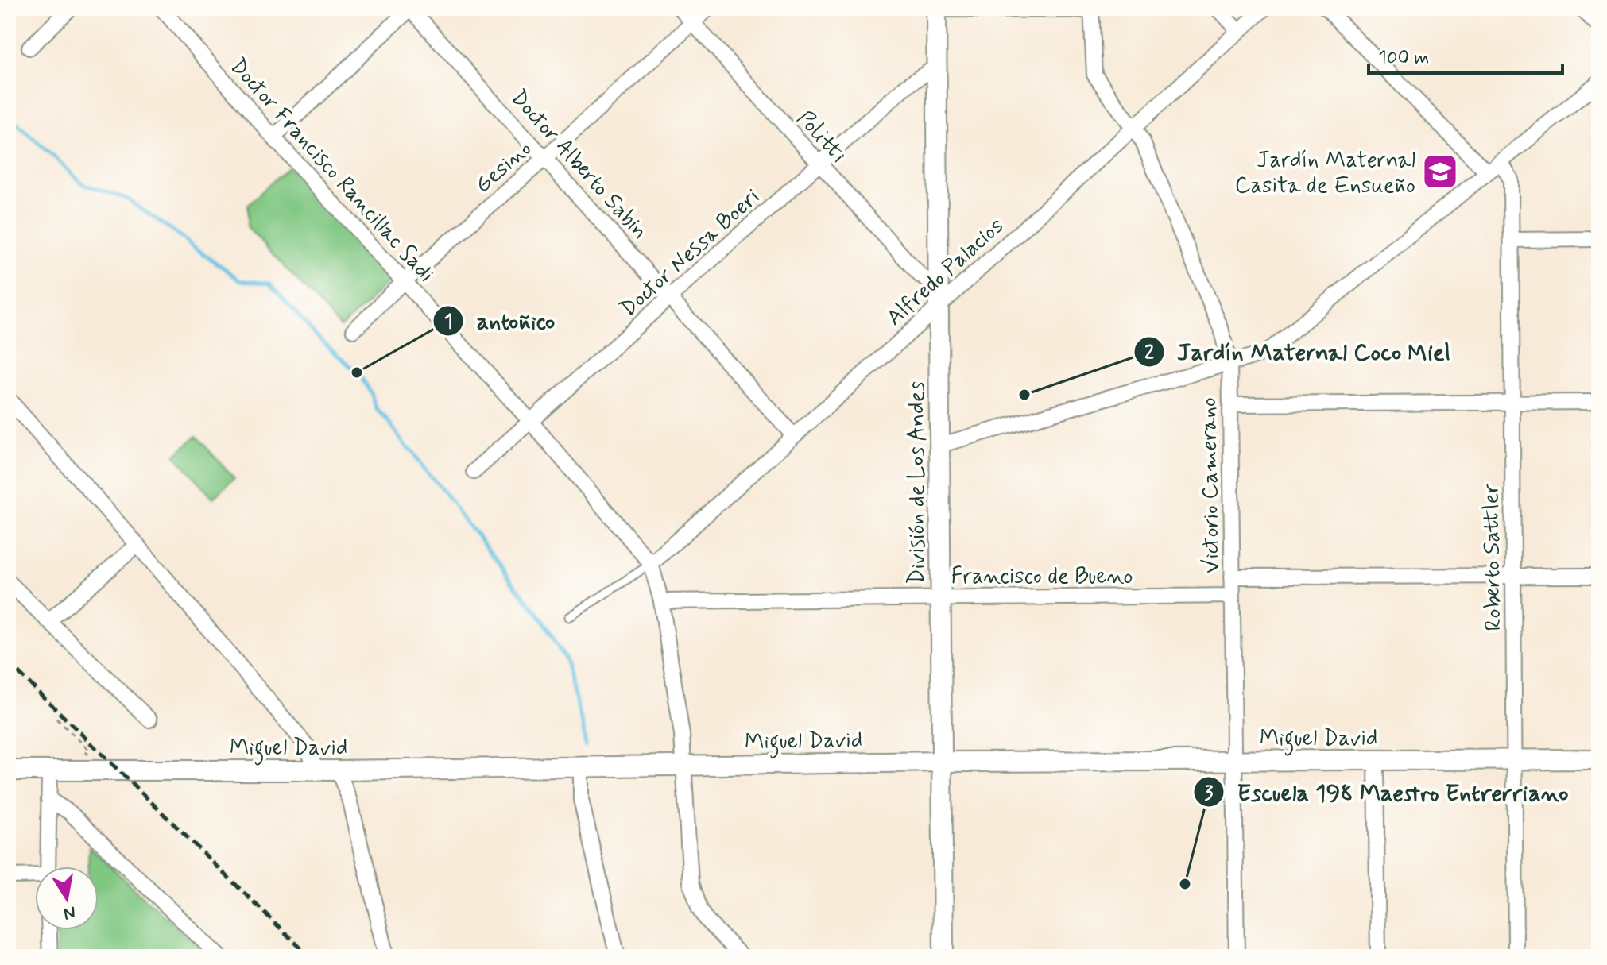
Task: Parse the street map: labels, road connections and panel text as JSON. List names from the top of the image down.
{
  "streets": {
    "street": [
      "Politti",
      "Doctor Alberto Sabin",
      "Gesino",
      "Doctor Francisco Rancillac Sadi",
      "Doctor Nessa Boeri",
      "Alfredo Palacios",
      "División de Los Andes",
      "Victorio Camerano",
      "Roberto Sattler",
      "Francisco de Bueno",
      "Miguel David"
    ]
  },
  "crossings": [
    ["Politti", "Gesino"],
    ["Politti", "Doctor Nessa Boeri"],
    ["Politti", "División de Los Andes"],
    ["Doctor Alberto Sabin", "Gesino"],
    ["Doctor Alberto Sabin", "Doctor Nessa Boeri"],
    ["Doctor Alberto Sabin", "Alfredo Palacios"],
    ["Gesino", "Doctor Francisco Rancillac Sadi"],
    ["Doctor Francisco Rancillac Sadi", "Doctor Nessa Boeri"],
    ["Doctor Francisco Rancillac Sadi", "Alfredo Palacios"],
    ["Doctor Francisco Rancillac Sadi", "Francisco de Bueno"],
    ["Doctor Francisco Rancillac Sadi", "Miguel David"],
    ["Doctor Nessa Boeri", "División de Los Andes"],
    ["Alfredo Palacios", "División de Los Andes"],
    ["Alfredo Palacios", "Victorio Camerano"],
    ["División de Los Andes", "Francisco de Bueno"],
    ["División de Los Andes", "Miguel David"],
    ["Victorio Camerano", "Francisco de Bueno"],
    ["Victorio Camerano", "Miguel David"],
    ["Roberto Sattler", "Miguel David"]
  ],
  "places": {
    "school or university": ["Jardín Maternal Casita de Ensueño"],
    "other": ["antoñico", "Jardín Maternal Coco Miel", "Escuela 198 Maestro Entrerriano"]
  },
  "scale_bar": "100 m",
  "north": "bottom"
}
